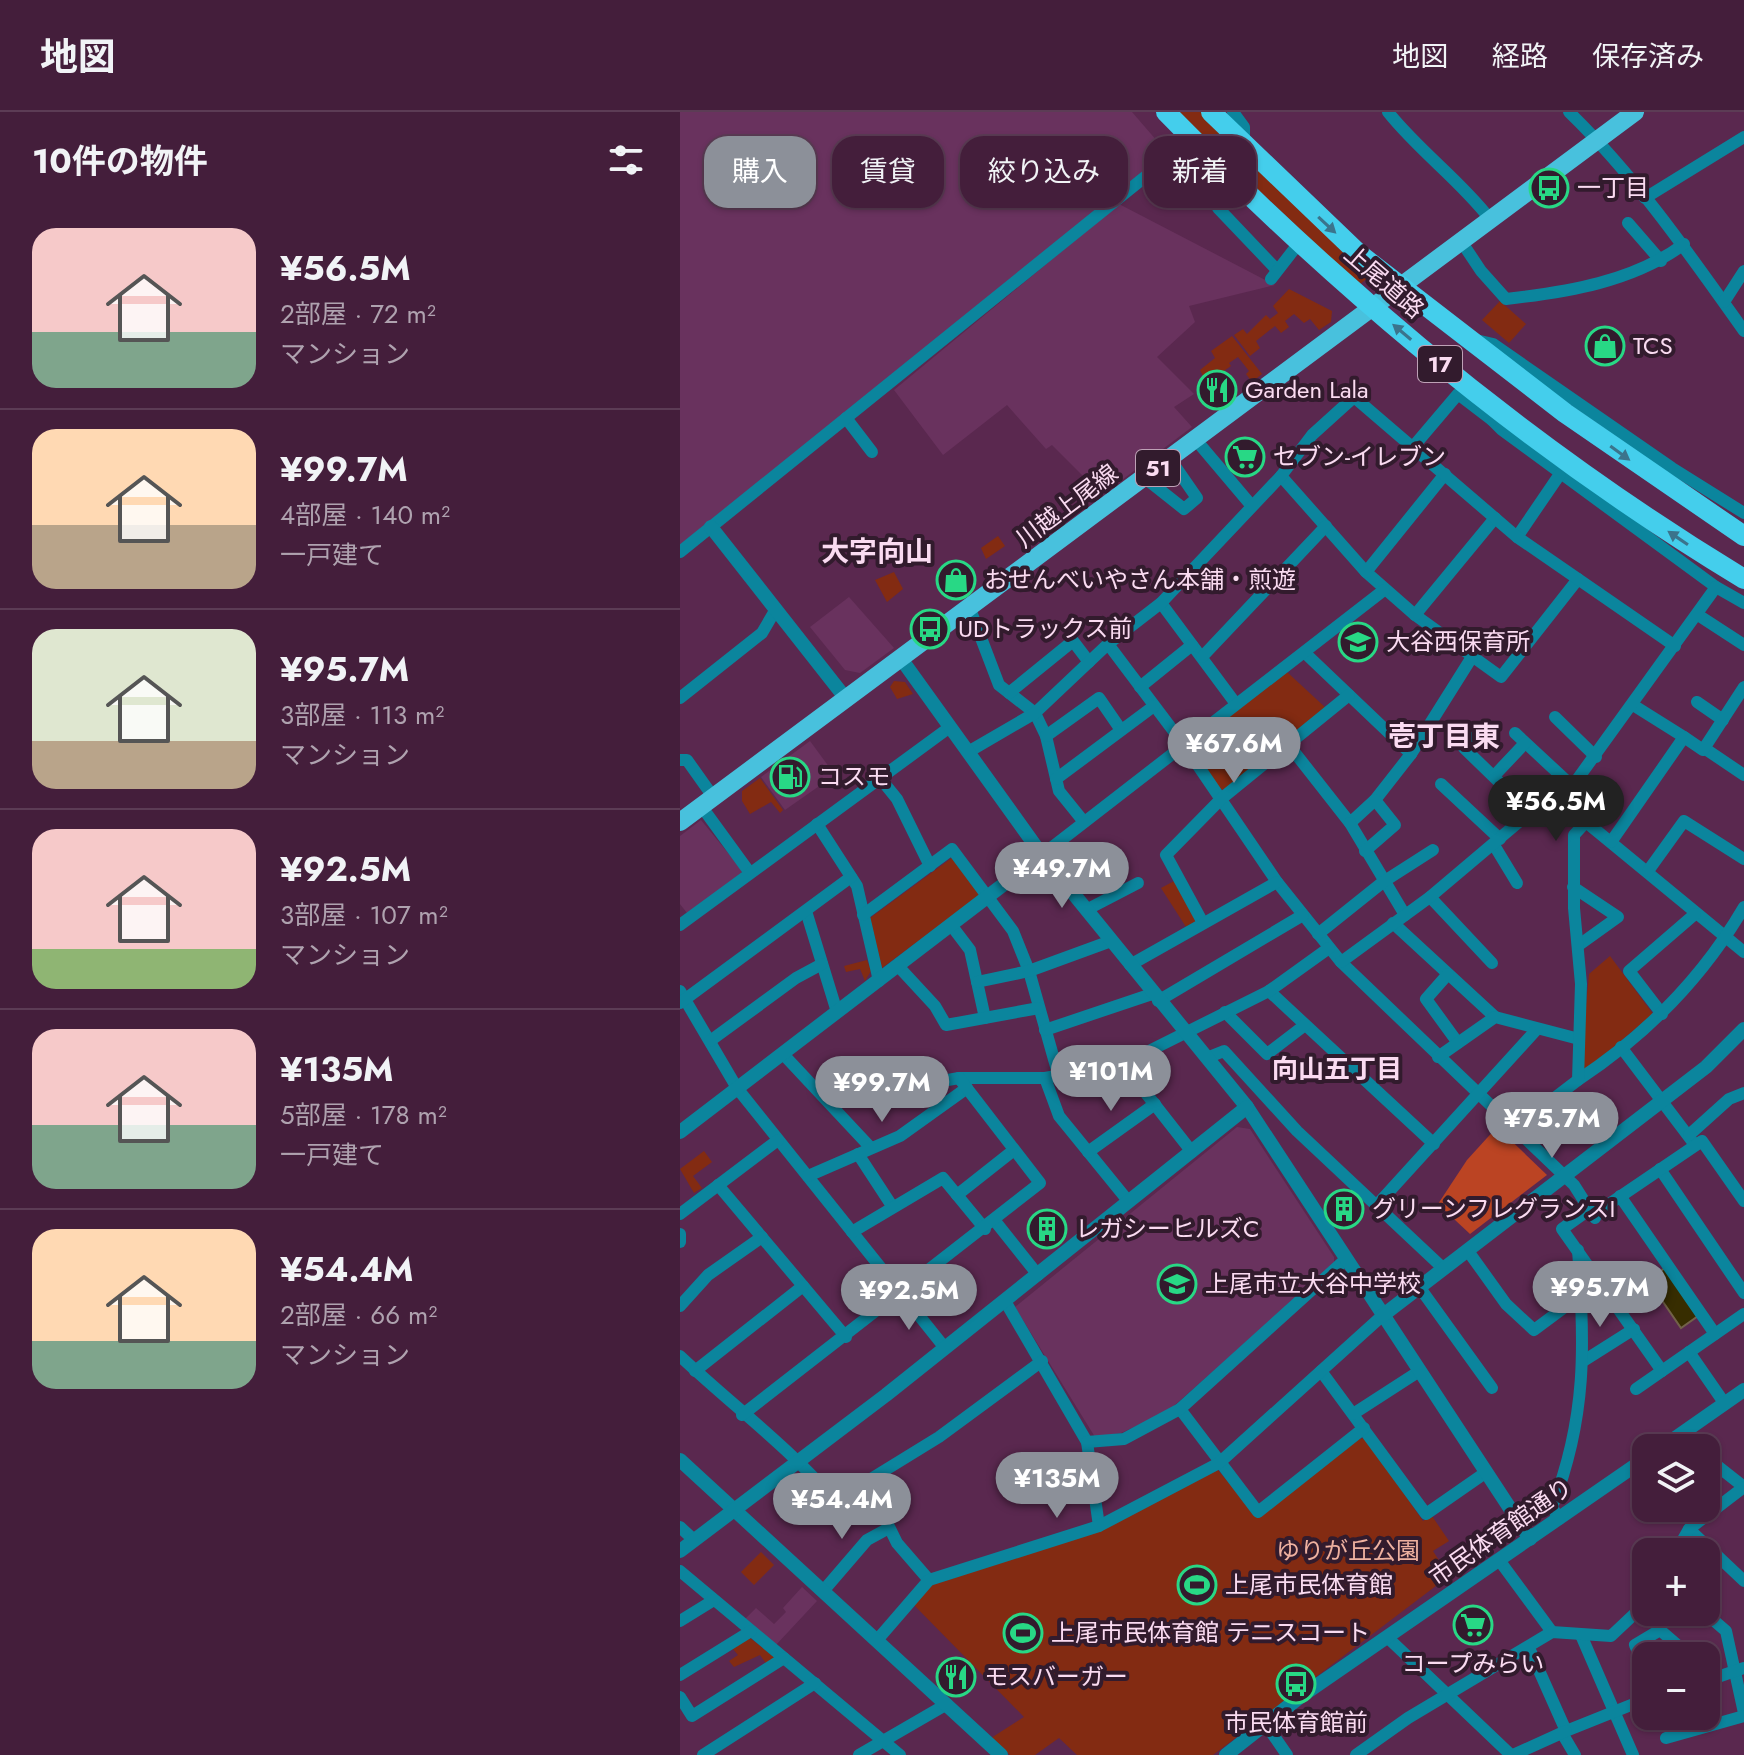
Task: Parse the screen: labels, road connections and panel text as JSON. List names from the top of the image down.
{
  "streets": {
    "highway": ["上尾道路", "17"],
    "main road": ["51", "川越上尾線"],
    "street": ["市民体育館通り"]
  },
  "crossings": [
    ["上尾道路", "川越上尾線"]
  ],
  "districts": ["大字向山", "壱丁目東", "向山五丁目"],
  "parks": ["ゆりが丘公園"],
  "places": {
    "bus stop": ["一丁目", "UDトラックス前", "市民体育館前"],
    "shop": ["TCS", "おせんべいやさん本舗・煎遊"],
    "restaurant": ["Garden Lala", "モスバーガー"],
    "supermarket": ["セブン-イレブン", "コープみらい"],
    "school or university": ["大谷西保育所", "上尾市立大谷中学校"],
    "fuel station": ["コスモ"],
    "building": ["グリーンフレグランスI", "レガシーヒルズC"],
    "sports": ["上尾市民体育館", "上尾市民体育館 テニスコート"]
  },
  "page": {
    "header": "地図",
    "nav": ["地図", "経路", "保存済み"],
    "heading": "10件の物件",
    "chip": [
      "購入",
      "賃貸",
      "絞り込み",
      "新着"
    ],
    "list": [
      {
        "name": "¥56.5M",
        "note": "2部屋 · 72 m² · マンション"
      },
      {
        "name": "¥99.7M",
        "note": "4部屋 · 140 m² · 一戸建て"
      },
      {
        "name": "¥95.7M",
        "note": "3部屋 · 113 m² · マンション"
      },
      {
        "name": "¥92.5M",
        "note": "3部屋 · 107 m² · マンション"
      },
      {
        "name": "¥135M",
        "note": "5部屋 · 178 m² · 一戸建て"
      },
      {
        "name": "¥54.4M",
        "note": "2部屋 · 66 m² · マンション"
      }
    ],
    "price": [
      "¥67.6M",
      "¥56.5M",
      "¥49.7M",
      "¥101M",
      "¥99.7M",
      "¥75.7M",
      "¥95.7M",
      "¥92.5M",
      "¥135M",
      "¥54.4M"
    ],
    "map_buttons": ["+", "−"]
  }
}
